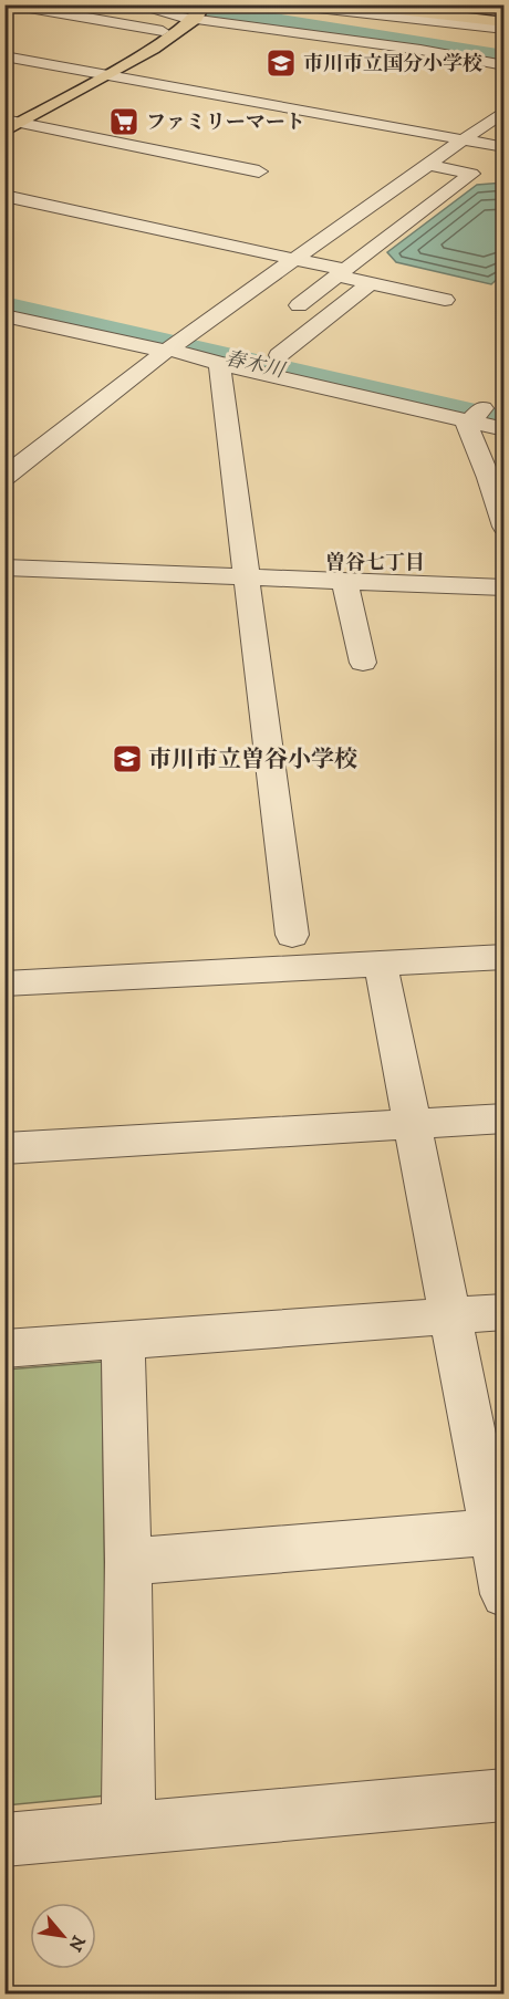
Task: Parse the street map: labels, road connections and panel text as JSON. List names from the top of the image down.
{
  "districts": ["曽谷七丁目"],
  "water": ["春木川"],
  "places": {
    "school or university": ["市川市立国分小学校", "市川市立曽谷小学校"],
    "supermarket": ["ファミリーマート"]
  },
  "north": "bottom right"
}
